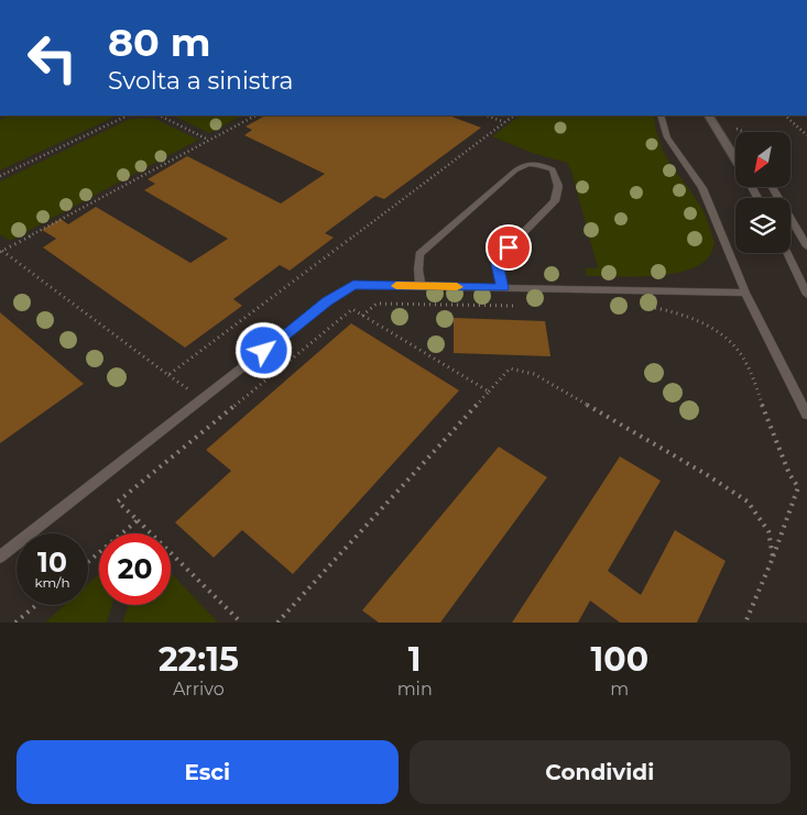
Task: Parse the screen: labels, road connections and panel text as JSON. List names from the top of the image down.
{
  "north": "bottom left",
  "page": {
    "turn": ["80 m", "Svolta a sinistra"],
    "speed": "10 km/h",
    "limit": "20",
    "eta": [
      "22:15",
      "Arrivo",
      "1",
      "min",
      "100",
      "m"
    ],
    "buttons": ["Esci", "Condividi"]
  }
}
